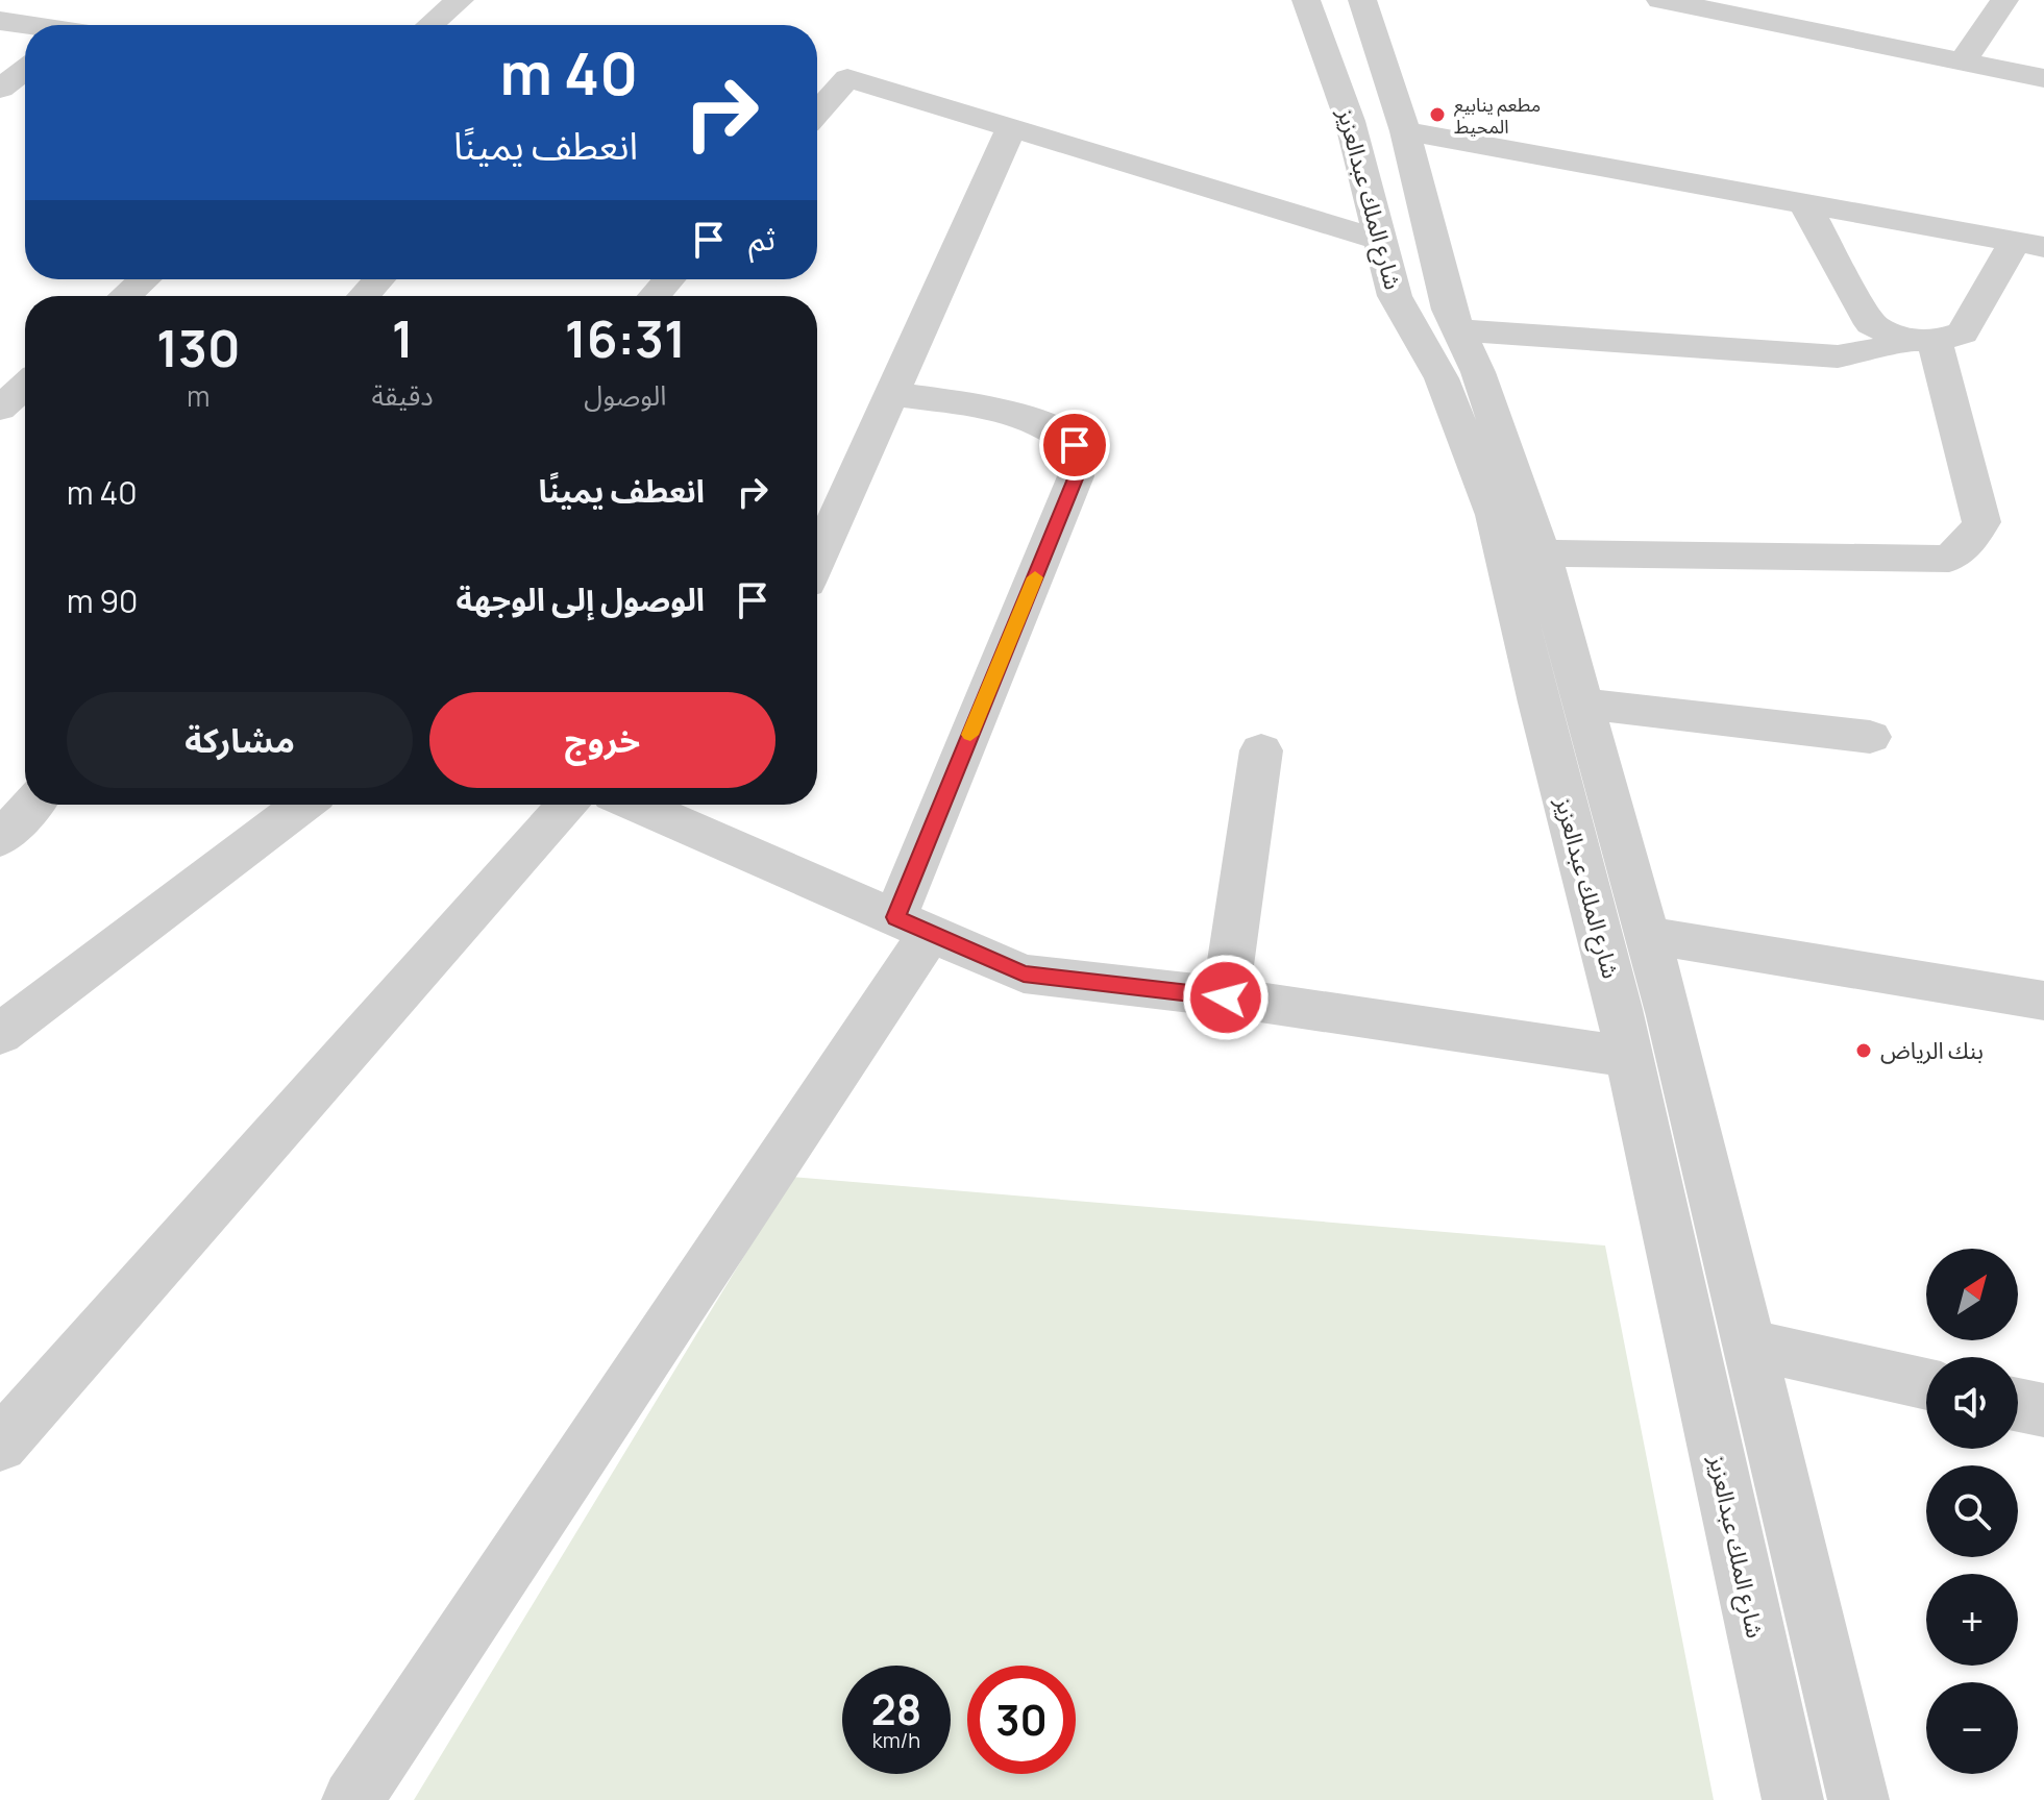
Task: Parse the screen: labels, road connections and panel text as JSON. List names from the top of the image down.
{
  "streets": {
    "street": ["شارع الملك عبدالعزيز"]
  },
  "places": ["مطعم ينابيع المحيط", "بنك الرياض"],
  "north": "top right",
  "page": {
    "turn": ["40 m", "انعطف يمينًا"],
    "then": "ثم",
    "eta": [
      "16:31",
      "الوصول",
      "1",
      "دقيقة",
      "130",
      "m"
    ],
    "list": [
      {
        "name": "انعطف يمينًا",
        "value": "40 m"
      },
      {
        "name": "الوصول إلى الوجهة",
        "value": "90 m"
      }
    ],
    "buttons": ["خروج", "مشاركة"],
    "map_buttons": ["+", "−"],
    "speed": "28 km/h",
    "limit": "30"
  }
}
